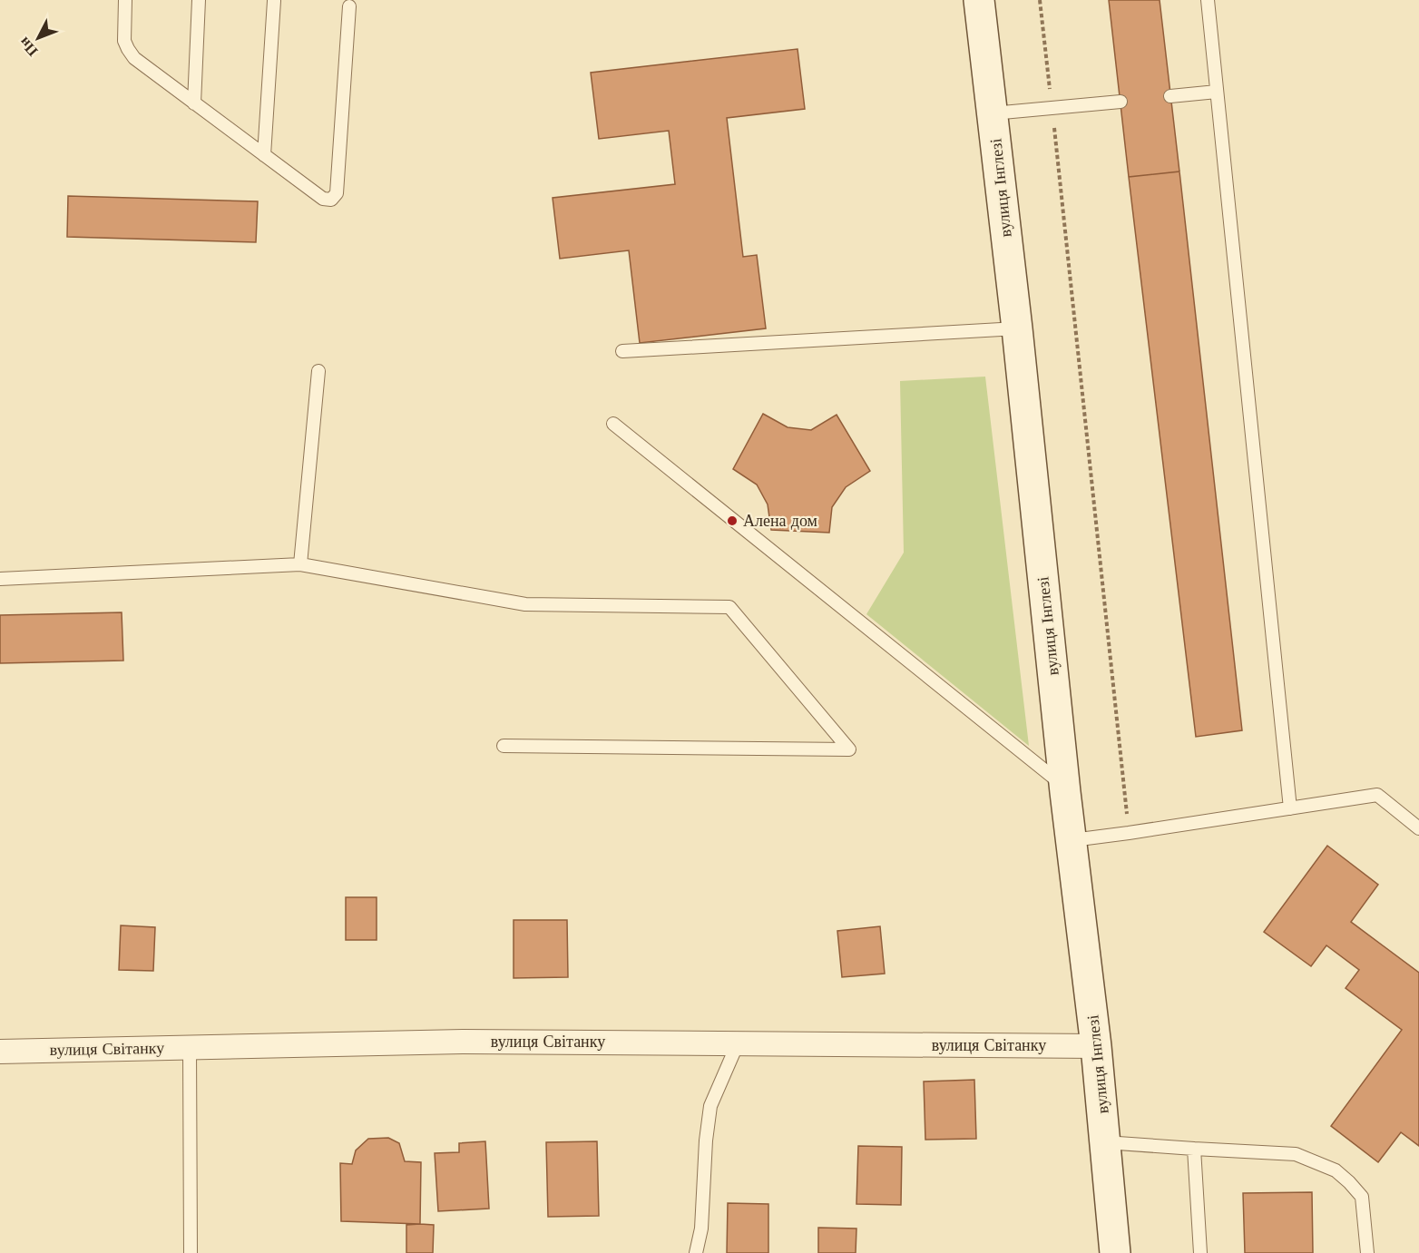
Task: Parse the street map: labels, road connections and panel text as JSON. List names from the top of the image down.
{
  "streets": {
    "main road": ["вулиця Інглезі"],
    "street": ["вулиця Світанку"]
  },
  "crossings": [
    ["вулиця Інглезі", "вулиця Світанку"]
  ],
  "places": ["Алена дом"],
  "north": "bottom left"
}
